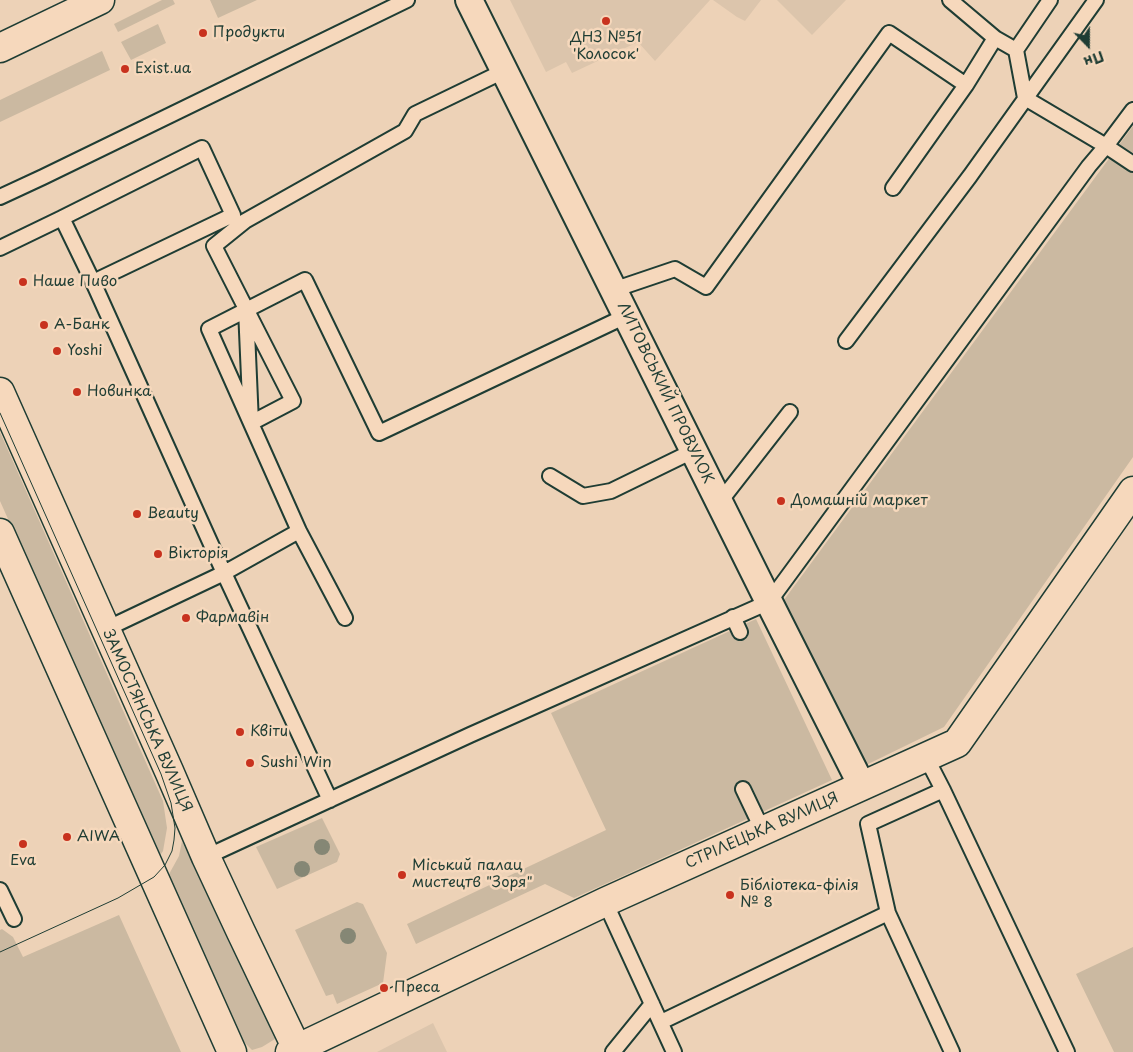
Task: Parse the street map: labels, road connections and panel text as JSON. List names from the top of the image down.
{
  "streets": {
    "main road": ["ЗАМОСТЯНСЬКА ВУЛИЦЯ", "СТРІЛЕЦЬКА ВУЛИЦЯ"],
    "street": ["ЛИТОВСЬКИЙ ПРОВУЛОК"]
  },
  "crossings": [
    ["ЛИТОВСЬКИЙ ПРОВУЛОК", "СТРІЛЕЦЬКА ВУЛИЦЯ"],
    ["ЗАМОСТЯНСЬКА ВУЛИЦЯ", "СТРІЛЕЦЬКА ВУЛИЦЯ"]
  ],
  "places": [
    "ДНЗ №51 'Колосок'",
    "Продукти",
    "Exist.ua",
    "Наше Пиво",
    "А-Банк",
    "Yoshi",
    "Новинка",
    "Домашній маркет",
    "Beauty",
    "Вікторія",
    "Фармавін",
    "Квіти",
    "Sushi Win",
    "AIWA",
    "Eva",
    "Міський палац мистецтв \"Зоря\"",
    "Бібліотека-філія № 8",
    "Преса"
  ],
  "north": "bottom"
}
